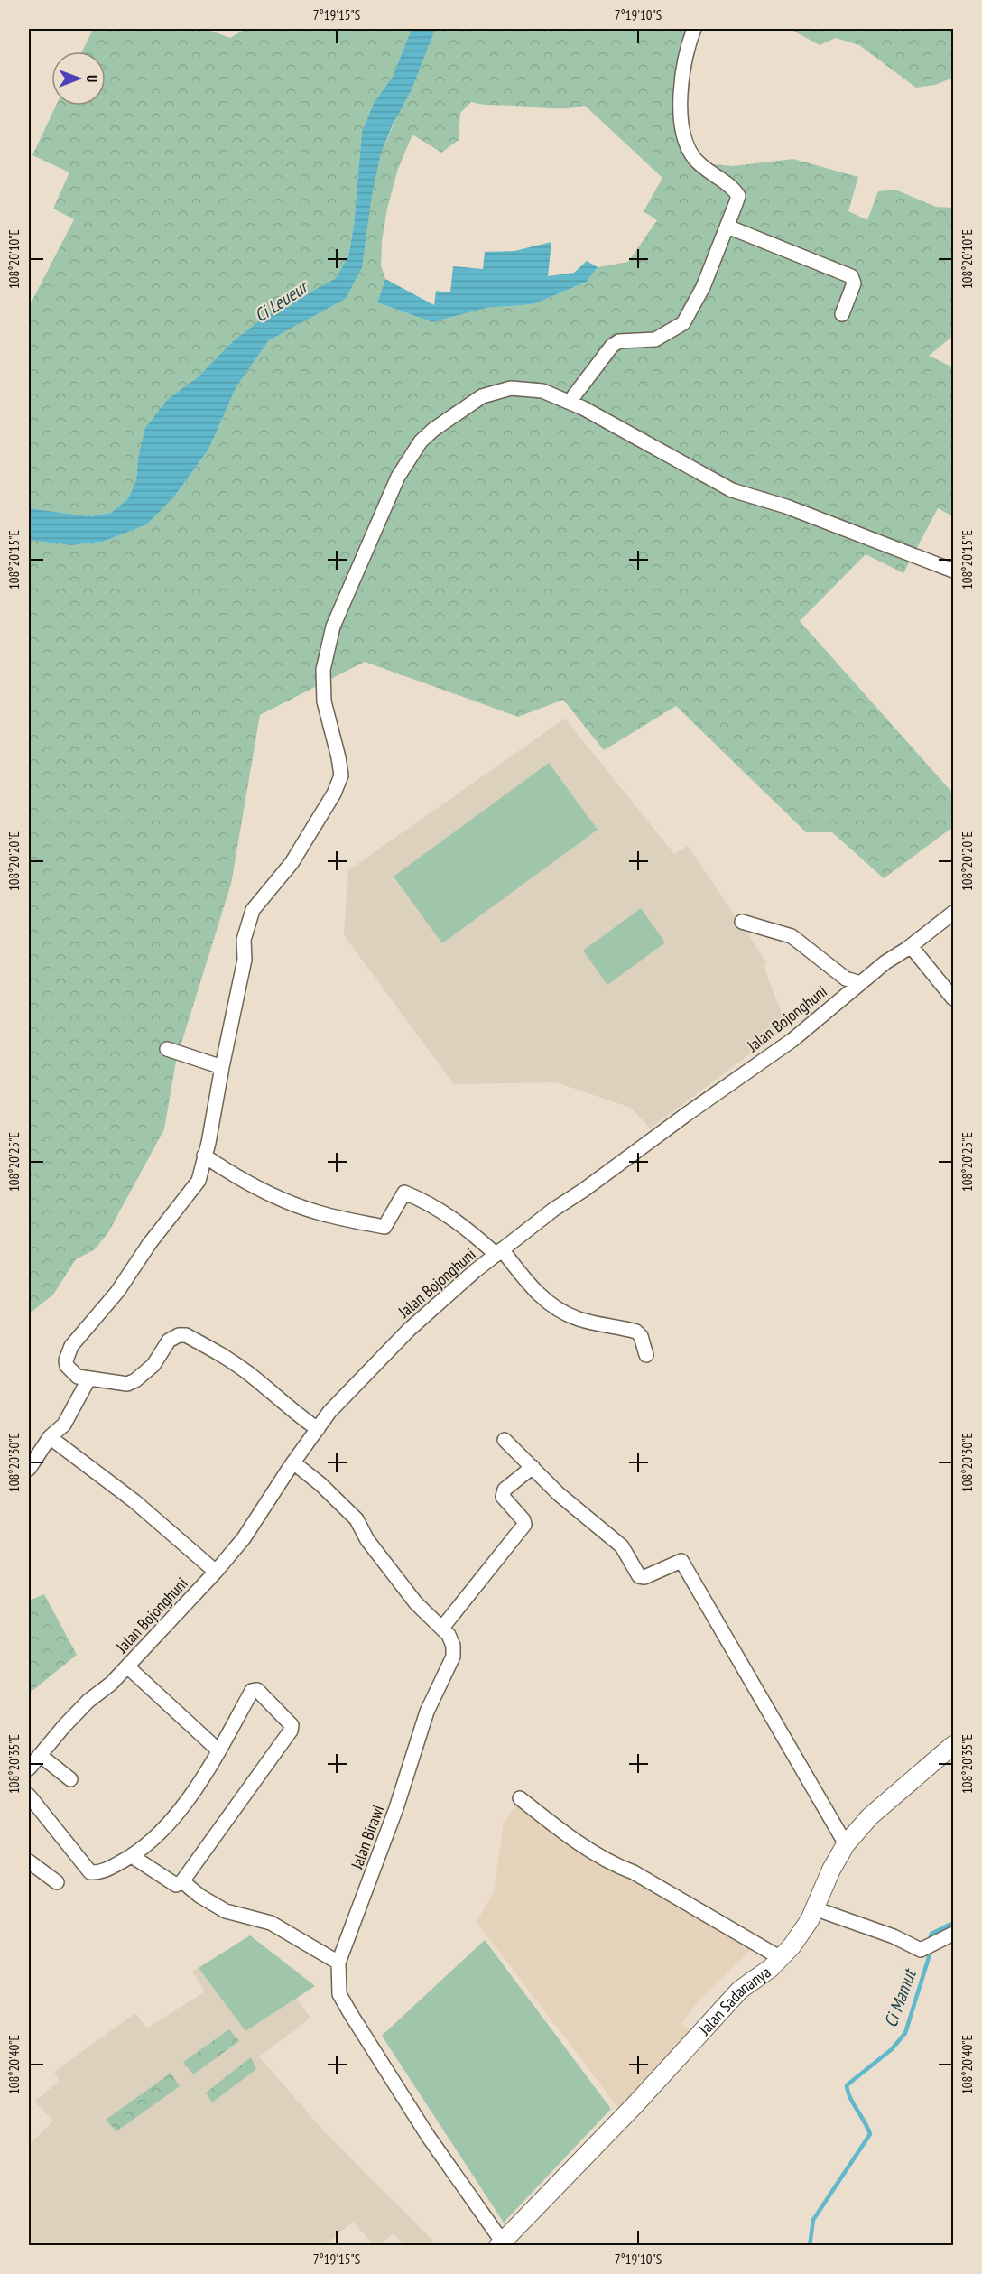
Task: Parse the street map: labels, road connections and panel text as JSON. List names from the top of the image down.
{
  "streets": {
    "street": ["Jalan Bojonghuni", "Jalan Birawi", "Jalan Sadananya"]
  },
  "crossings": [
    ["Jalan Bojonghuni", "Jalan Birawi"],
    ["Jalan Birawi", "Jalan Sadananya"]
  ],
  "water": ["Ci Leueur", "Ci Mamut"],
  "north": "right",
  "coordinates": [
    "7°19'15\"S",
    "7°19'10\"S",
    "108°20'10\"E",
    "108°20'15\"E",
    "108°20'20\"E",
    "108°20'25\"E",
    "108°20'30\"E",
    "108°20'35\"E",
    "108°20'40\"E"
  ]
}
